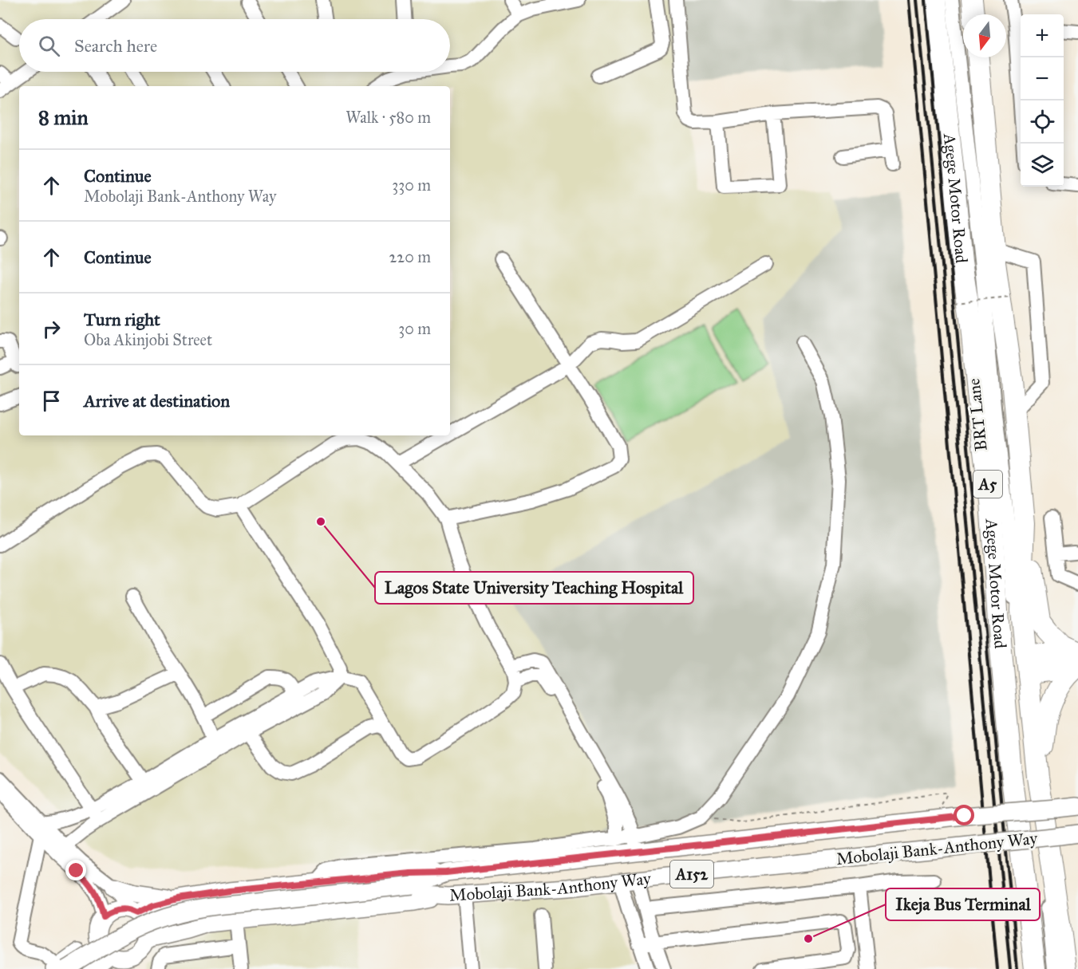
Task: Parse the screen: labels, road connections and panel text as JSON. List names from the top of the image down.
{
  "streets": {
    "highway": ["Agege Motor Road", "A5"],
    "main road": ["Mobolaji Bank-Anthony Way", "A152"],
    "street": ["BRT Lane"]
  },
  "places": ["Lagos State University Teaching Hospital", "Ikeja Bus Terminal"],
  "north": "bottom",
  "page": {
    "map_buttons": ["+", "−"],
    "search": "Search here",
    "heading": ["8 min", "Walk · 580 m"],
    "list": [
      ["Continue", "Mobolaji Bank-Anthony Way", "330 m"],
      ["Continue", "220 m"],
      ["Turn right", "Oba Akinjobi Street", "30 m"],
      "Arrive at destination"
    ]
  }
}
